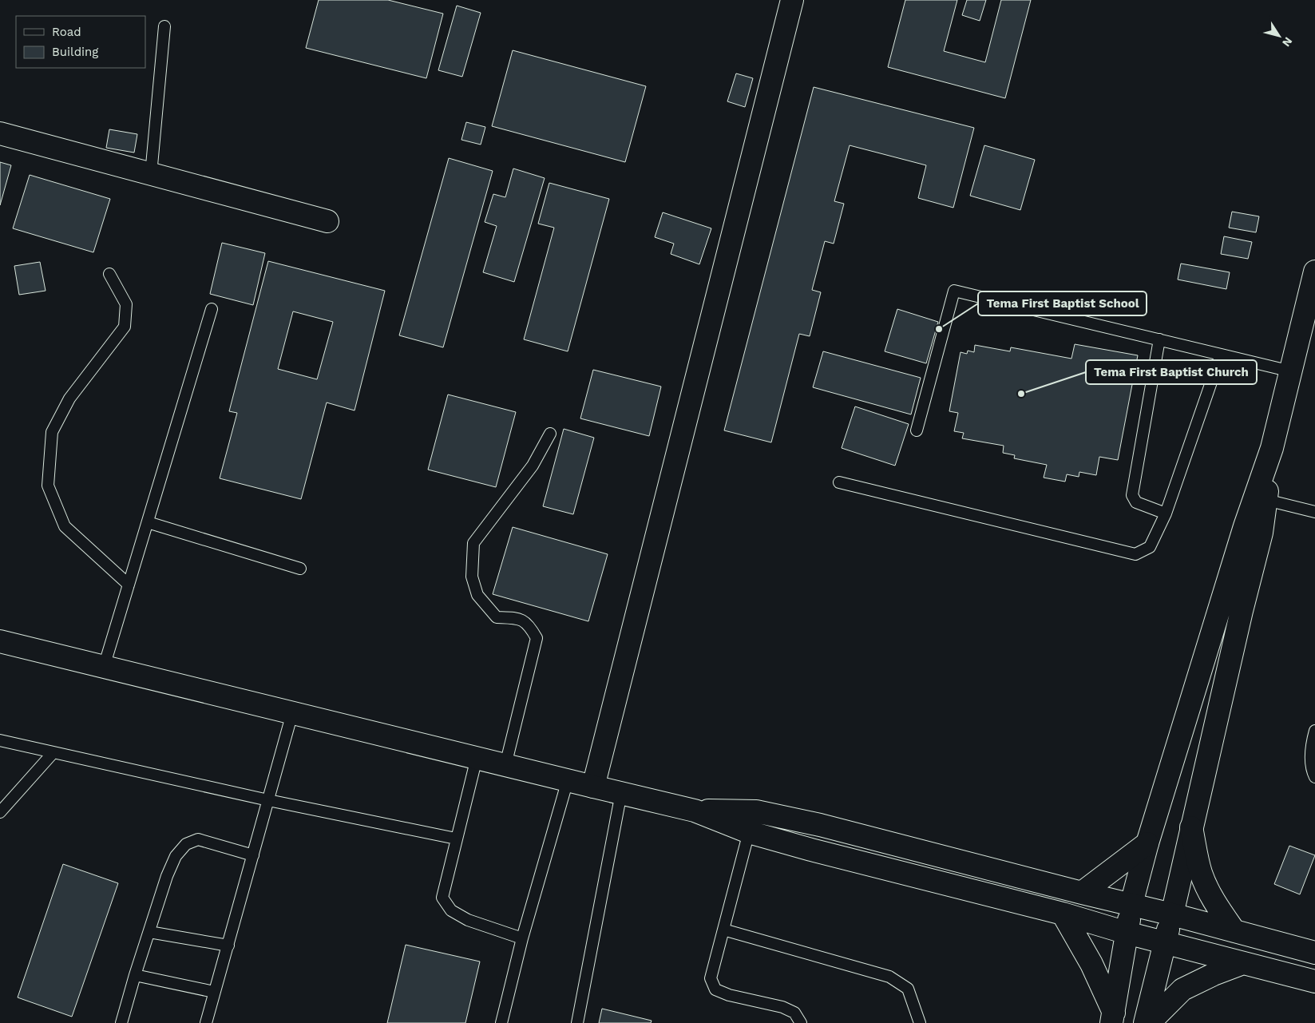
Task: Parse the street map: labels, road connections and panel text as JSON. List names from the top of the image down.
{
  "places": ["Tema First Baptist School", "Tema First Baptist Church"],
  "legend": ["Road", "Building"],
  "north": "bottom right"
}
